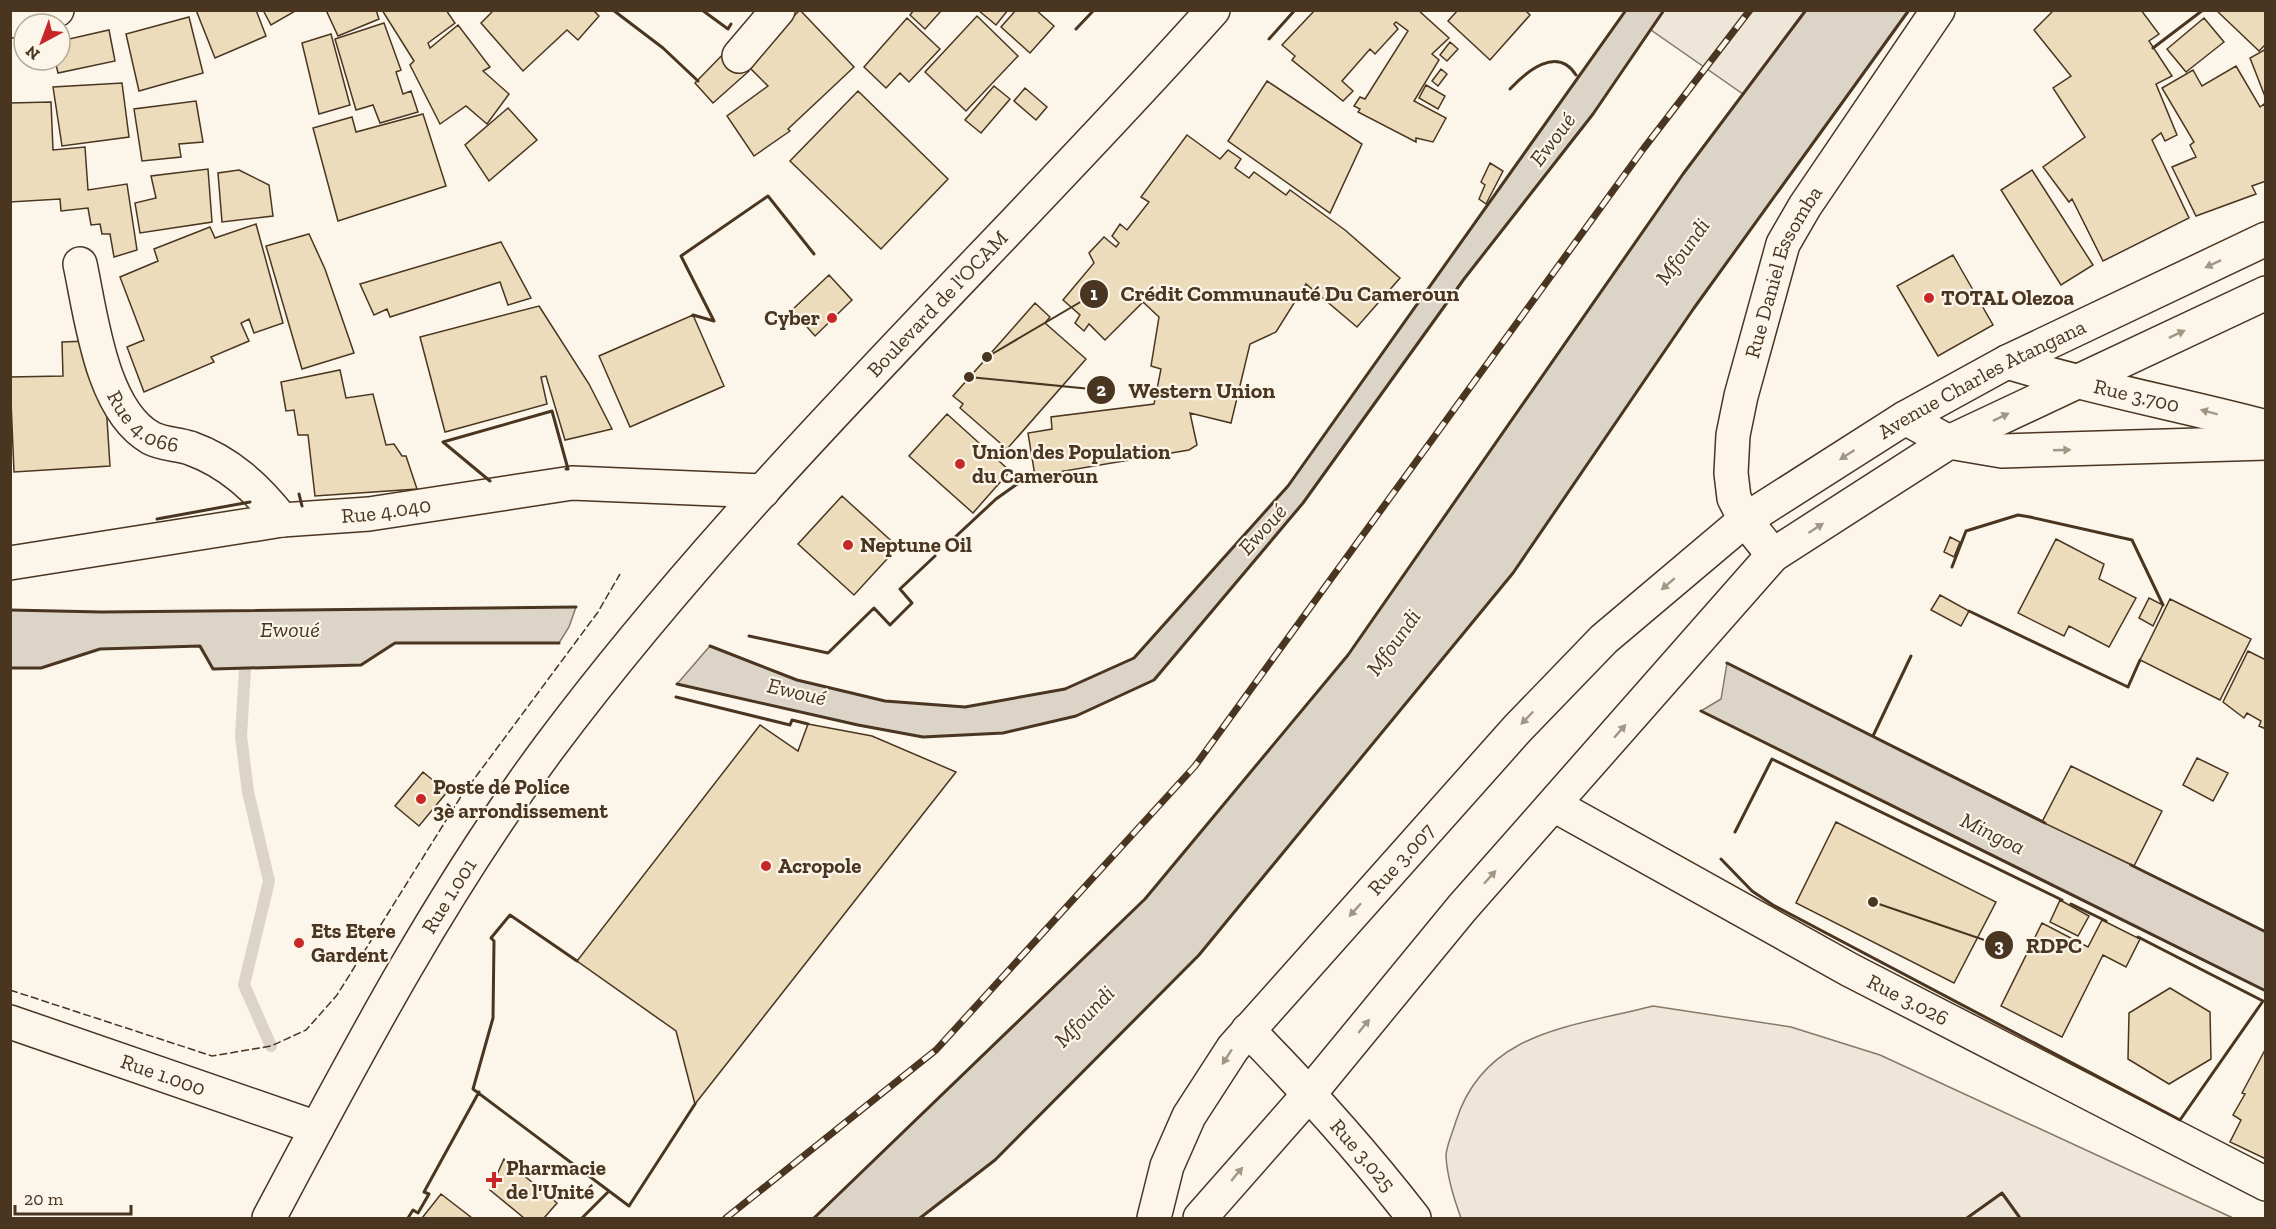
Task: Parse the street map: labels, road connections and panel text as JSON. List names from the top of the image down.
{
  "streets": {
    "main road": [
      "Rue Daniel Essomba",
      "Boulevard de l'OCAM",
      "Avenue Charles Atangana",
      "Rue 3.700",
      "Rue 4.066",
      "Rue 4.040",
      "Rue 3.007",
      "Rue 1.001",
      "Rue 3.026",
      "Rue 1.000",
      "Rue 3.025"
    ]
  },
  "crossings": [
    ["Rue Daniel Essomba", "Avenue Charles Atangana"],
    ["Boulevard de l'OCAM", "Rue 4.040"],
    ["Boulevard de l'OCAM", "Rue 1.001"],
    ["Avenue Charles Atangana", "Rue 3.700"],
    ["Avenue Charles Atangana", "Rue 3.007"],
    ["Avenue Charles Atangana", "Rue 3.026"],
    ["Rue 4.066", "Rue 4.040"],
    ["Rue 3.007", "Rue 3.025"],
    ["Rue 1.001", "Rue 1.000"]
  ],
  "water": ["Ewoué", "Mfoundi", "Mingoa"],
  "places": {
    "other": [
      "TOTAL Olezoa",
      "Cyber",
      "Crédit Communauté Du Cameroun",
      "Western Union",
      "Union des Population du Cameroun",
      "Neptune Oil",
      "Poste de Police 3è arrondissement",
      "Acropole",
      "RDPC",
      "Ets Etere Gardent"
    ],
    "health": ["Pharmacie de l'Unité"]
  },
  "scale_bar": "20 m",
  "north": "bottom left"
}
